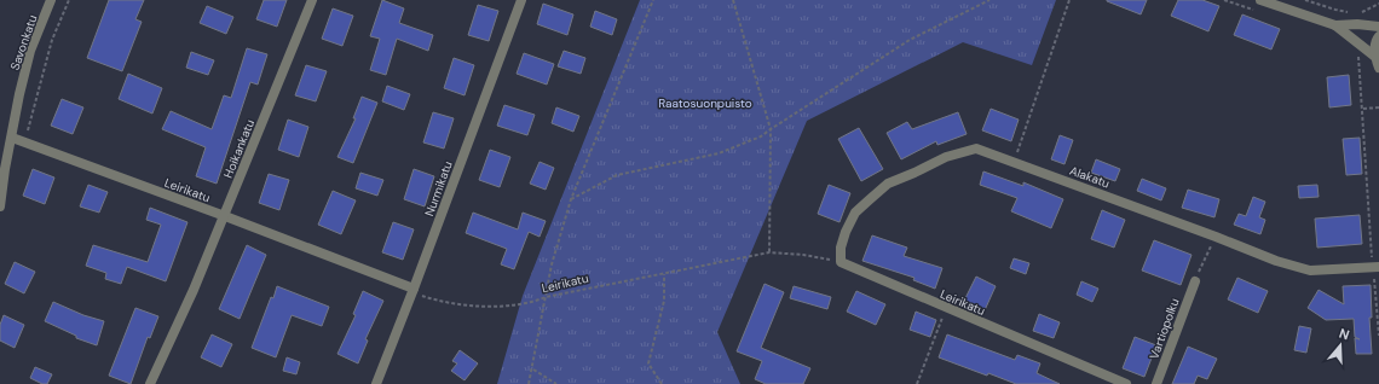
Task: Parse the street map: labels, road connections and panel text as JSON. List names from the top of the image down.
{
  "streets": {
    "street": [
      "Savonkatu",
      "Hoikankatu",
      "Alakatu",
      "Nurmikatu",
      "Leirikatu",
      "Vartiopolku"
    ]
  },
  "crossings": [
    ["Savonkatu", "Leirikatu"],
    ["Hoikankatu", "Leirikatu"],
    ["Alakatu", "Leirikatu"],
    ["Nurmikatu", "Leirikatu"]
  ],
  "parks": ["Raatosuonpuisto"],
  "north": "top"
}
